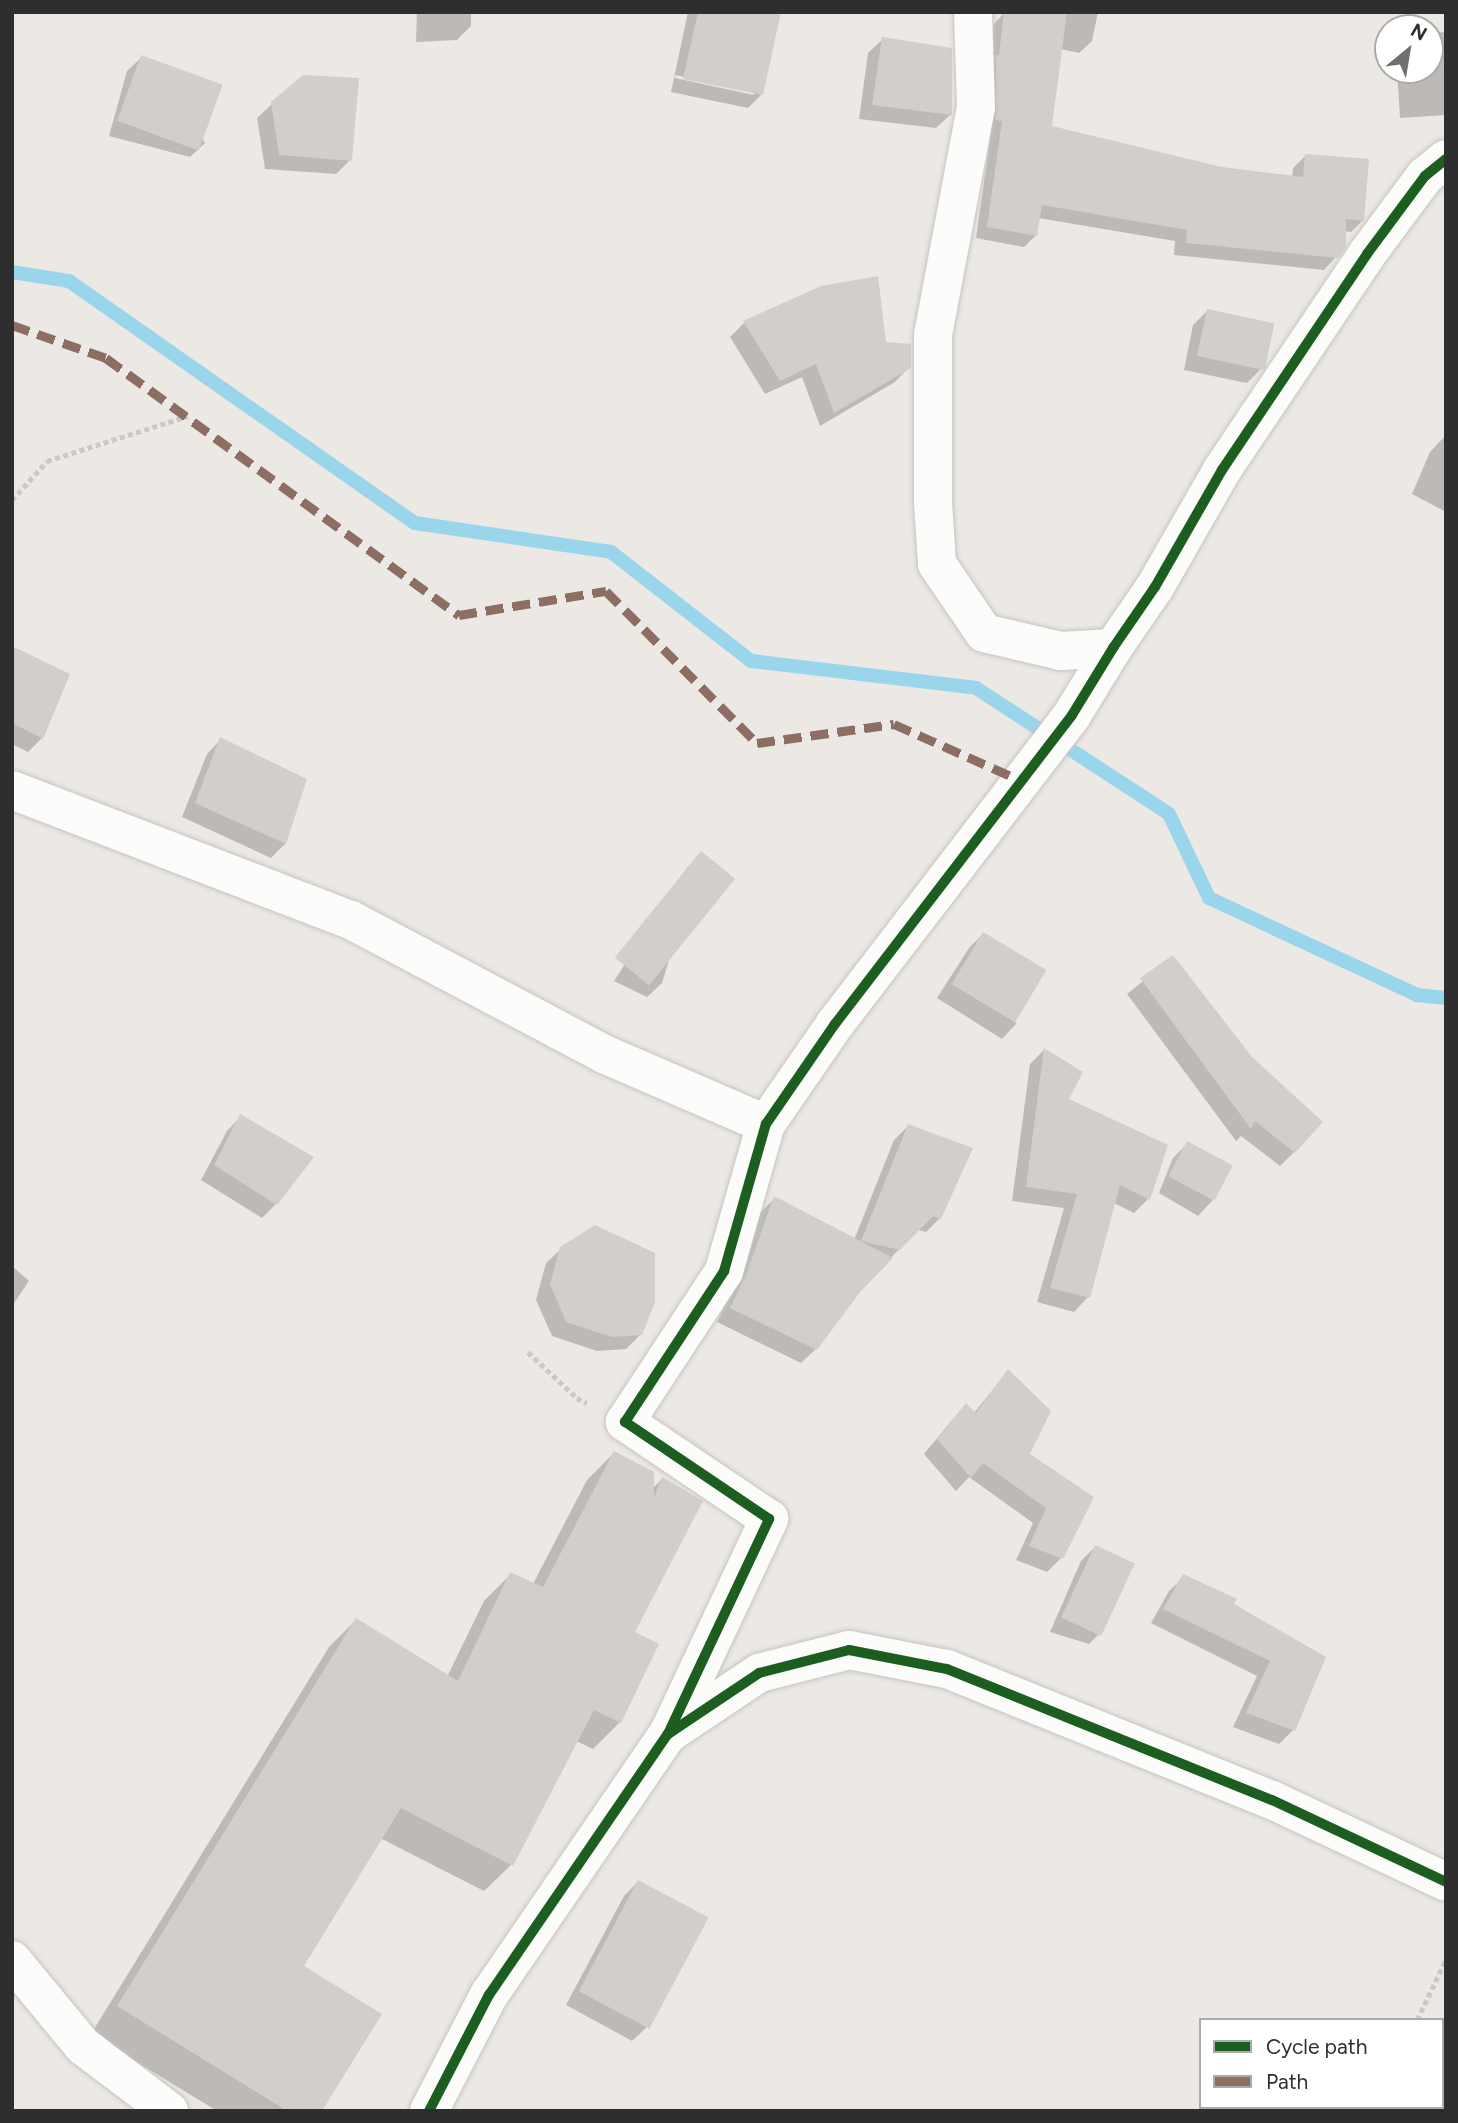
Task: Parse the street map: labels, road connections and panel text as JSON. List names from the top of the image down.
{
  "legend": ["Cycle path", "Path"],
  "north": "top right"
}
